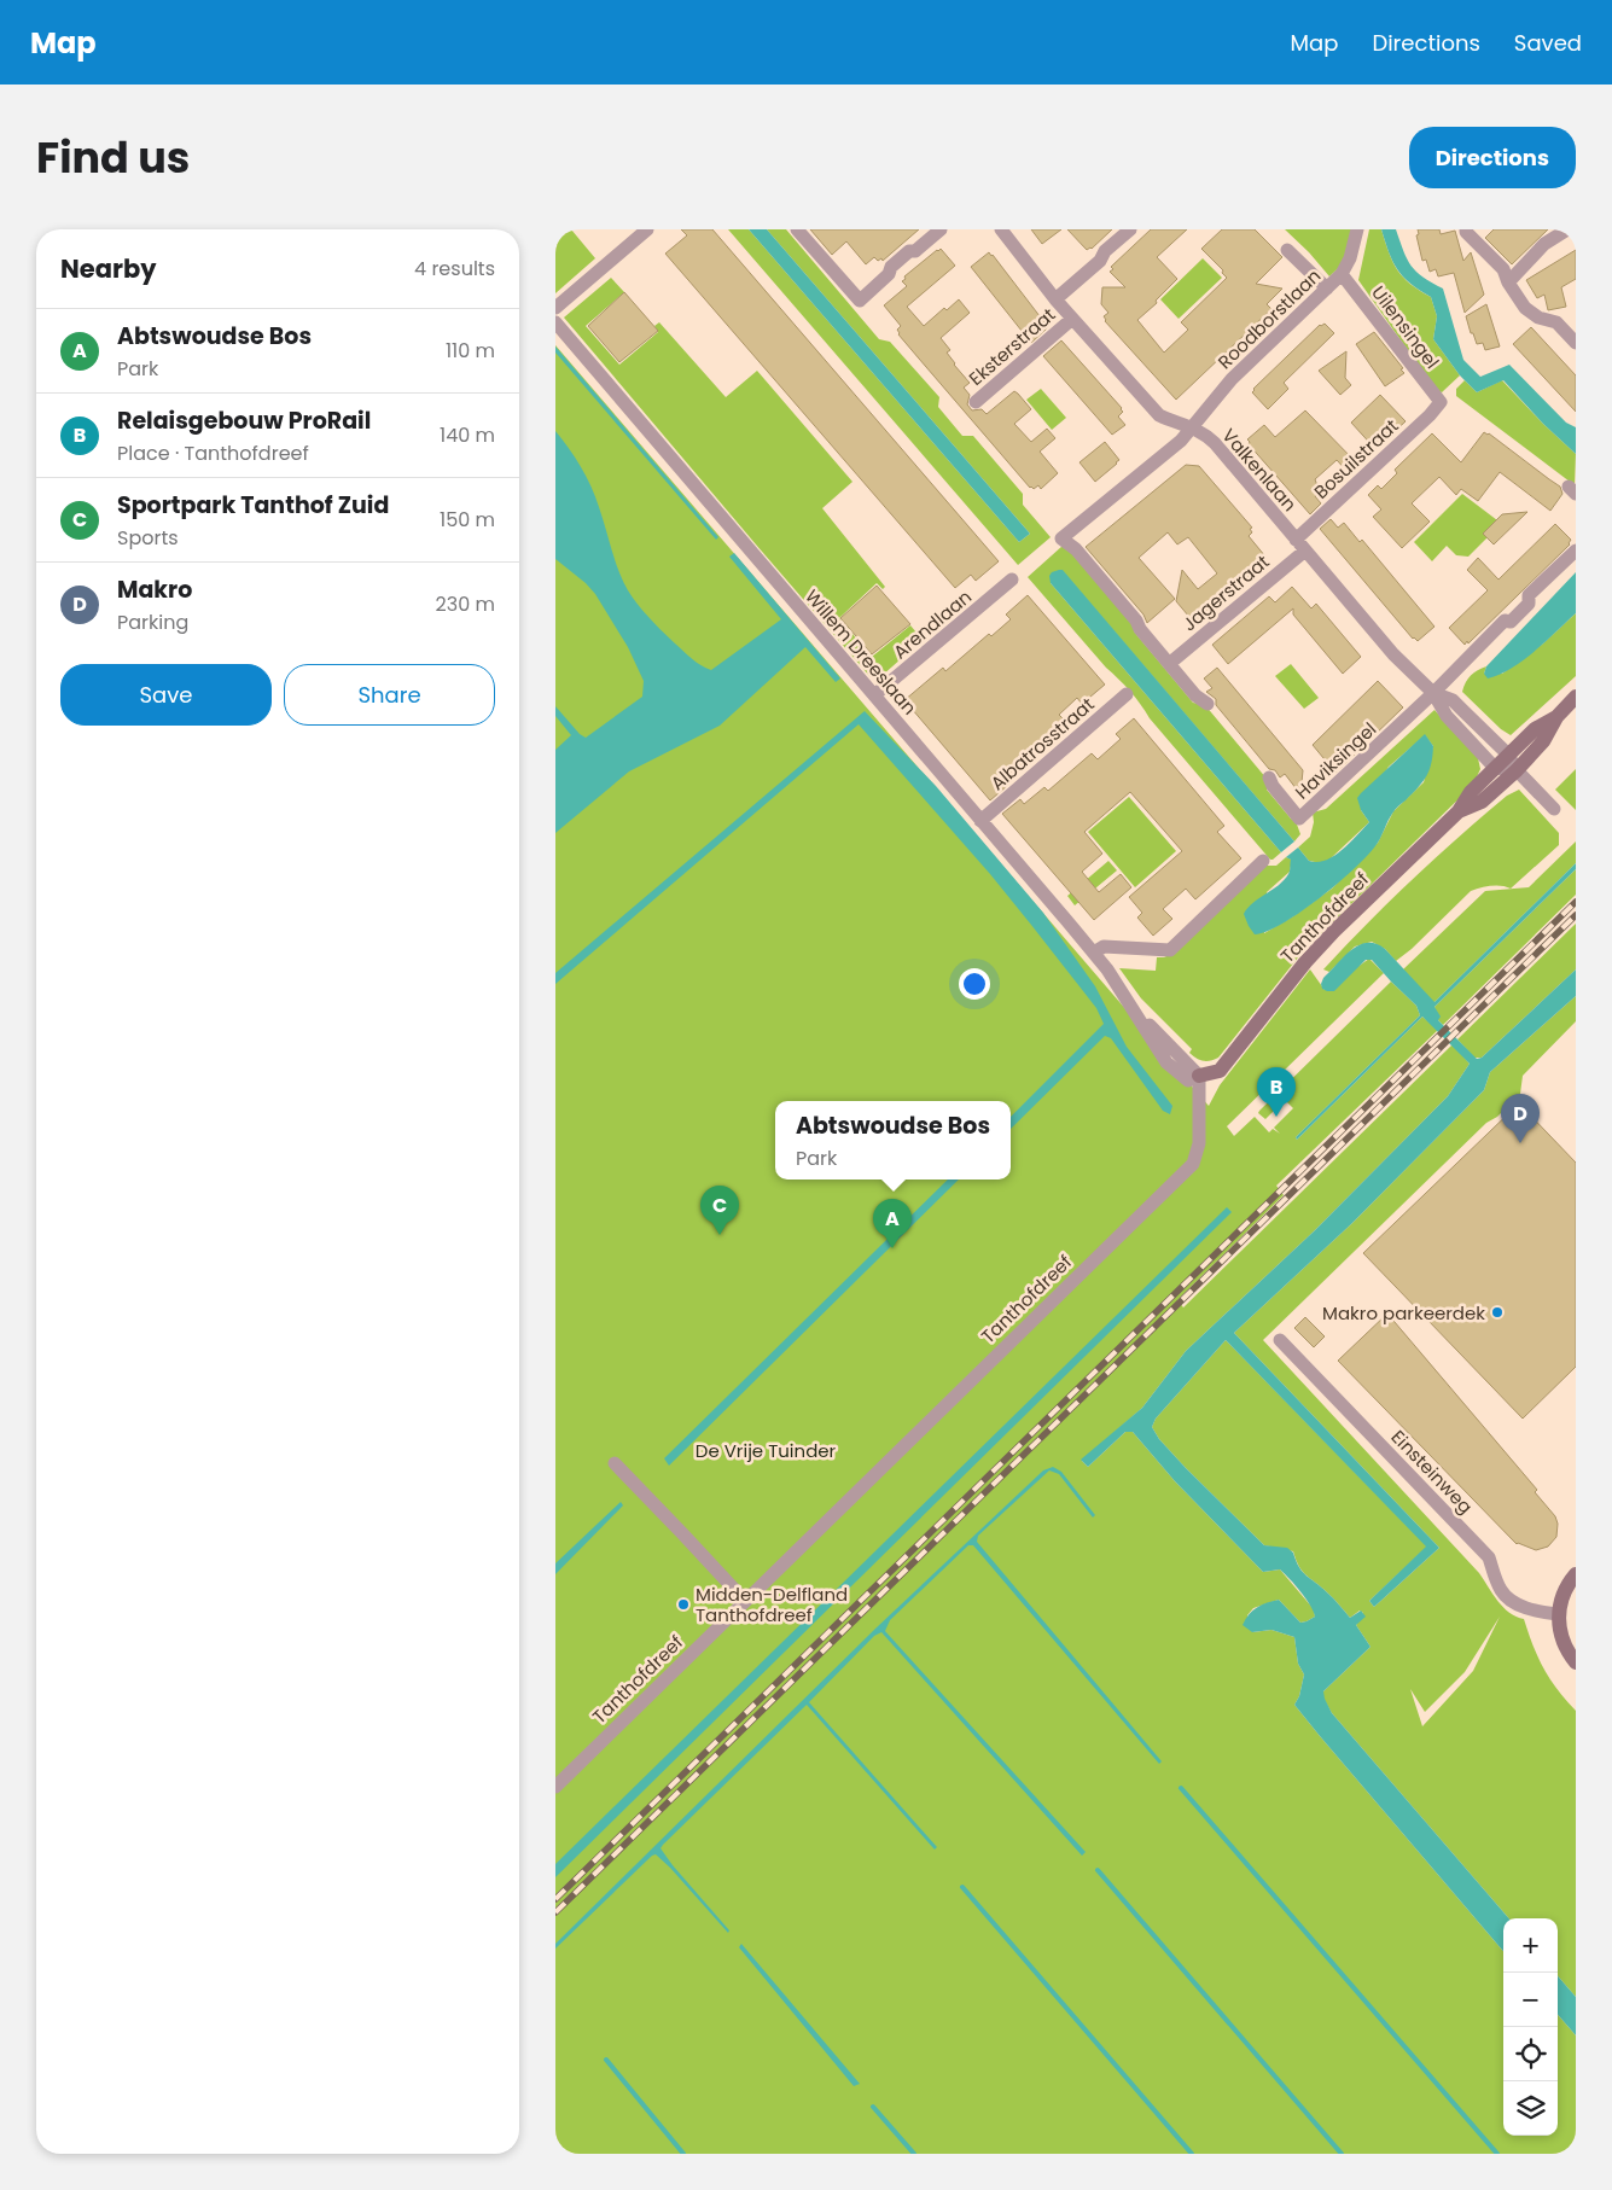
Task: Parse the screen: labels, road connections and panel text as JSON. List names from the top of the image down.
{
  "streets": {
    "street": [
      "Roodborstlaan",
      "Uilensingel",
      "Eksterstraat",
      "Bosuilstraat",
      "Valkenlaan",
      "Jagerstraat",
      "Arendlaan",
      "Willem Dreeslaan",
      "Albatrosstraat",
      "Haviksingel",
      "Tanthofdreef",
      "Einsteinweg"
    ]
  },
  "crossings": [
    ["Roodborstlaan", "Uilensingel"],
    ["Roodborstlaan", "Valkenlaan"],
    ["Uilensingel", "Bosuilstraat"],
    ["Eksterstraat", "Valkenlaan"],
    ["Bosuilstraat", "Valkenlaan"],
    ["Bosuilstraat", "Jagerstraat"],
    ["Valkenlaan", "Jagerstraat"],
    ["Valkenlaan", "Haviksingel"],
    ["Valkenlaan", "Tanthofdreef"],
    ["Arendlaan", "Willem Dreeslaan"],
    ["Willem Dreeslaan", "Albatrosstraat"],
    ["Willem Dreeslaan", "Tanthofdreef"]
  ],
  "parks": ["De Vrije Tuinder"],
  "places": ["Makro parkeerdek", "Midden-Delfland Tanthofdreef"],
  "page": {
    "header": "Map",
    "nav": ["Map", "Directions", "Saved"],
    "title": "Find us",
    "buttons": [
      "Directions",
      ["Save", "Share"]
    ],
    "heading": ["Nearby", "4 results"],
    "list": [
      {
        "mark": "A",
        "name": "Abtswoudse Bos",
        "note": "Park",
        "value": "110 m"
      },
      {
        "mark": "B",
        "name": "Relaisgebouw ProRail",
        "note": "Place · Tanthofdreef",
        "value": "140 m"
      },
      {
        "mark": "C",
        "name": "Sportpark Tanthof Zuid",
        "note": "Sports",
        "value": "150 m"
      },
      {
        "mark": "D",
        "name": "Makro",
        "note": "Parking",
        "value": "230 m"
      }
    ],
    "pins": [
      "B",
      "D",
      "C",
      "A"
    ],
    "popup": ["Abtswoudse Bos", "Park"],
    "map_buttons": ["+", "−"]
  }
}
